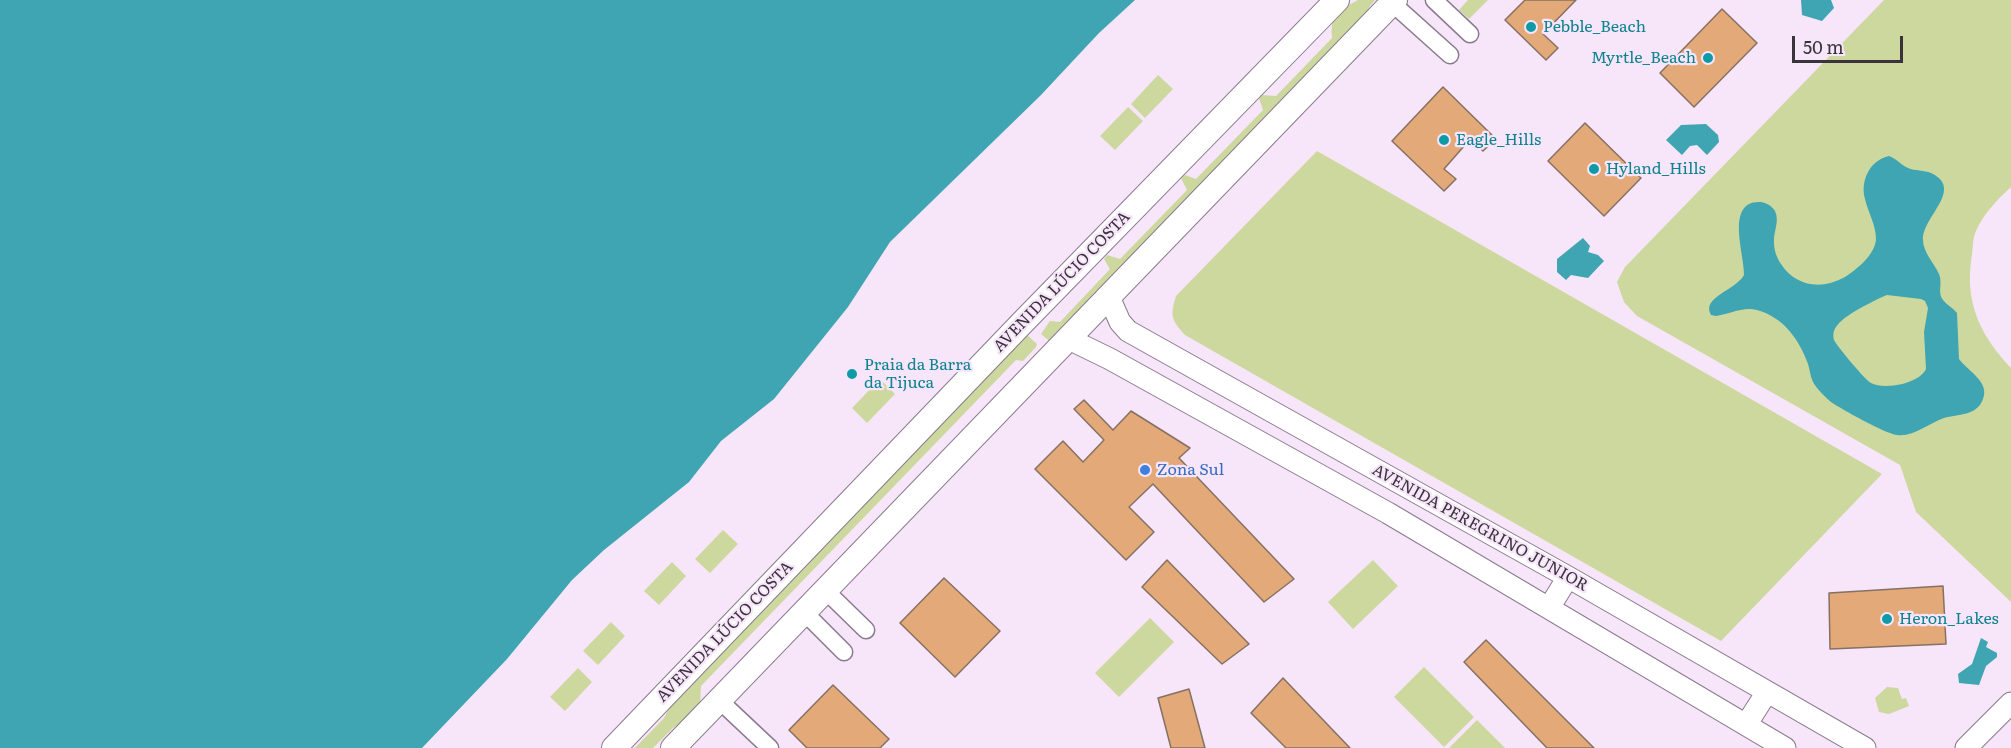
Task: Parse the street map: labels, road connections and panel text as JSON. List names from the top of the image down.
{
  "streets": {
    "main road": ["AVENIDA LÚCIO COSTA"],
    "street": ["AVENIDA PEREGRINO JUNIOR"]
  },
  "places": [
    "Pebble_Beach",
    "Myrtle_Beach",
    "Eagle_Hills",
    "Hyland_Hills",
    "Praia da Barra da Tijuca",
    "Zona Sul",
    "Heron_Lakes"
  ],
  "scale_bar": "50 m"
}
